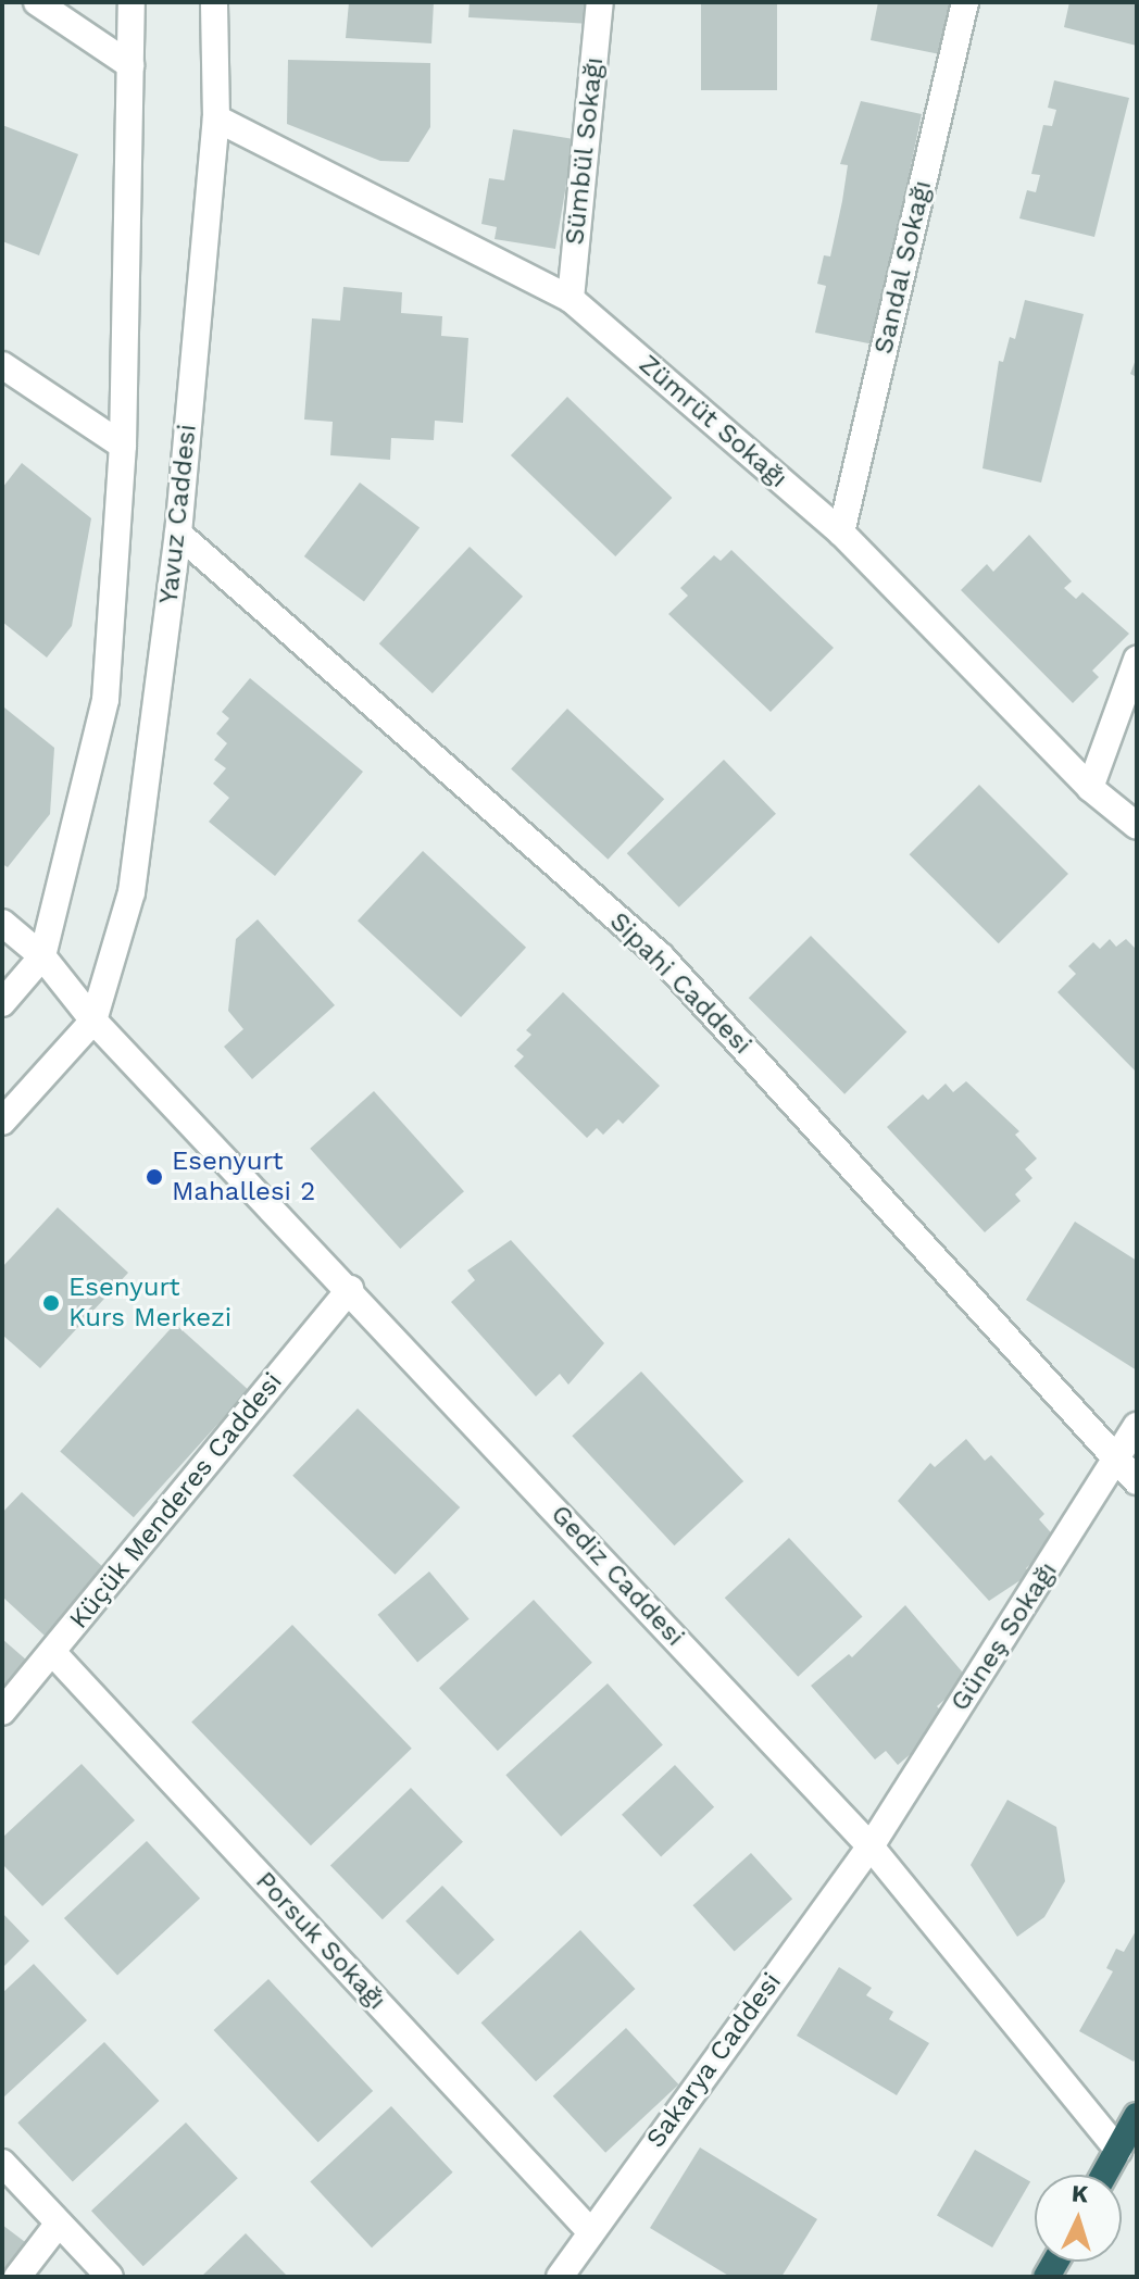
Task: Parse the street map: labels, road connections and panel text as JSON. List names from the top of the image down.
{
  "streets": {
    "street": [
      "Sümbül Sokağı",
      "Sandal Sokağı",
      "Zümrüt Sokağı",
      "Yavuz Caddesi",
      "Sipahi Caddesi",
      "Küçük Menderes Caddesi",
      "Gediz Caddesi",
      "Güneş Sokağı",
      "Porsuk Sokağı",
      "Sakarya Caddesi"
    ]
  },
  "crossings": [
    ["Sümbül Sokağı", "Zümrüt Sokağı"],
    ["Sandal Sokağı", "Zümrüt Sokağı"],
    ["Zümrüt Sokağı", "Yavuz Caddesi"],
    ["Yavuz Caddesi", "Sipahi Caddesi"],
    ["Yavuz Caddesi", "Gediz Caddesi"],
    ["Sipahi Caddesi", "Güneş Sokağı"],
    ["Küçük Menderes Caddesi", "Gediz Caddesi"],
    ["Küçük Menderes Caddesi", "Porsuk Sokağı"],
    ["Gediz Caddesi", "Güneş Sokağı"],
    ["Gediz Caddesi", "Sakarya Caddesi"],
    ["Güneş Sokağı", "Sakarya Caddesi"],
    ["Porsuk Sokağı", "Sakarya Caddesi"]
  ],
  "places": ["Esenyurt Mahallesi 2", "Esenyurt Kurs Merkezi"],
  "north": "top"
}
